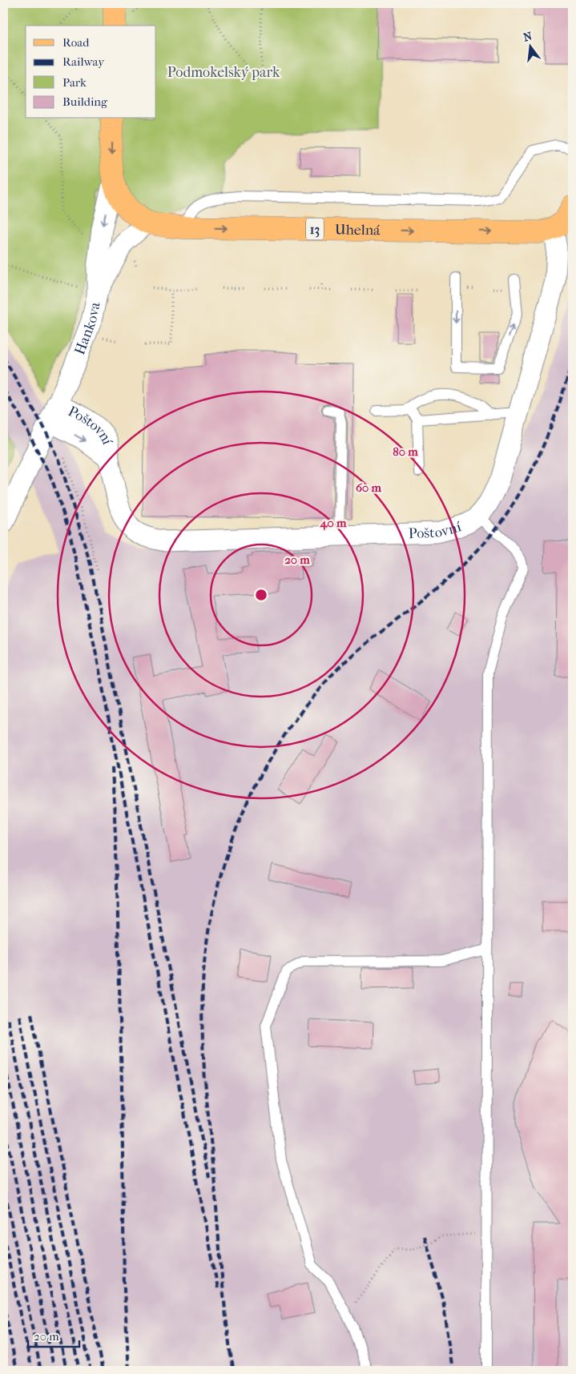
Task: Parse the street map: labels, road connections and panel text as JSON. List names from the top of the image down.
{
  "streets": {
    "main road": ["13", "Uhelná", "Hankova"],
    "street": ["Poštovní"]
  },
  "crossings": [
    ["Uhelná", "Hankova"],
    ["Uhelná", "Poštovní"],
    ["Hankova", "Poštovní"]
  ],
  "one_way": ["Uhelná", "Hankova"],
  "parks": ["Podmokelský park"],
  "legend": [
    "Road",
    "Railway",
    "Park",
    "Building"
  ],
  "scale_bar": "20 m",
  "north": "top",
  "rings": [
    "80 m",
    "60 m",
    "40 m",
    "20 m"
  ]
}
